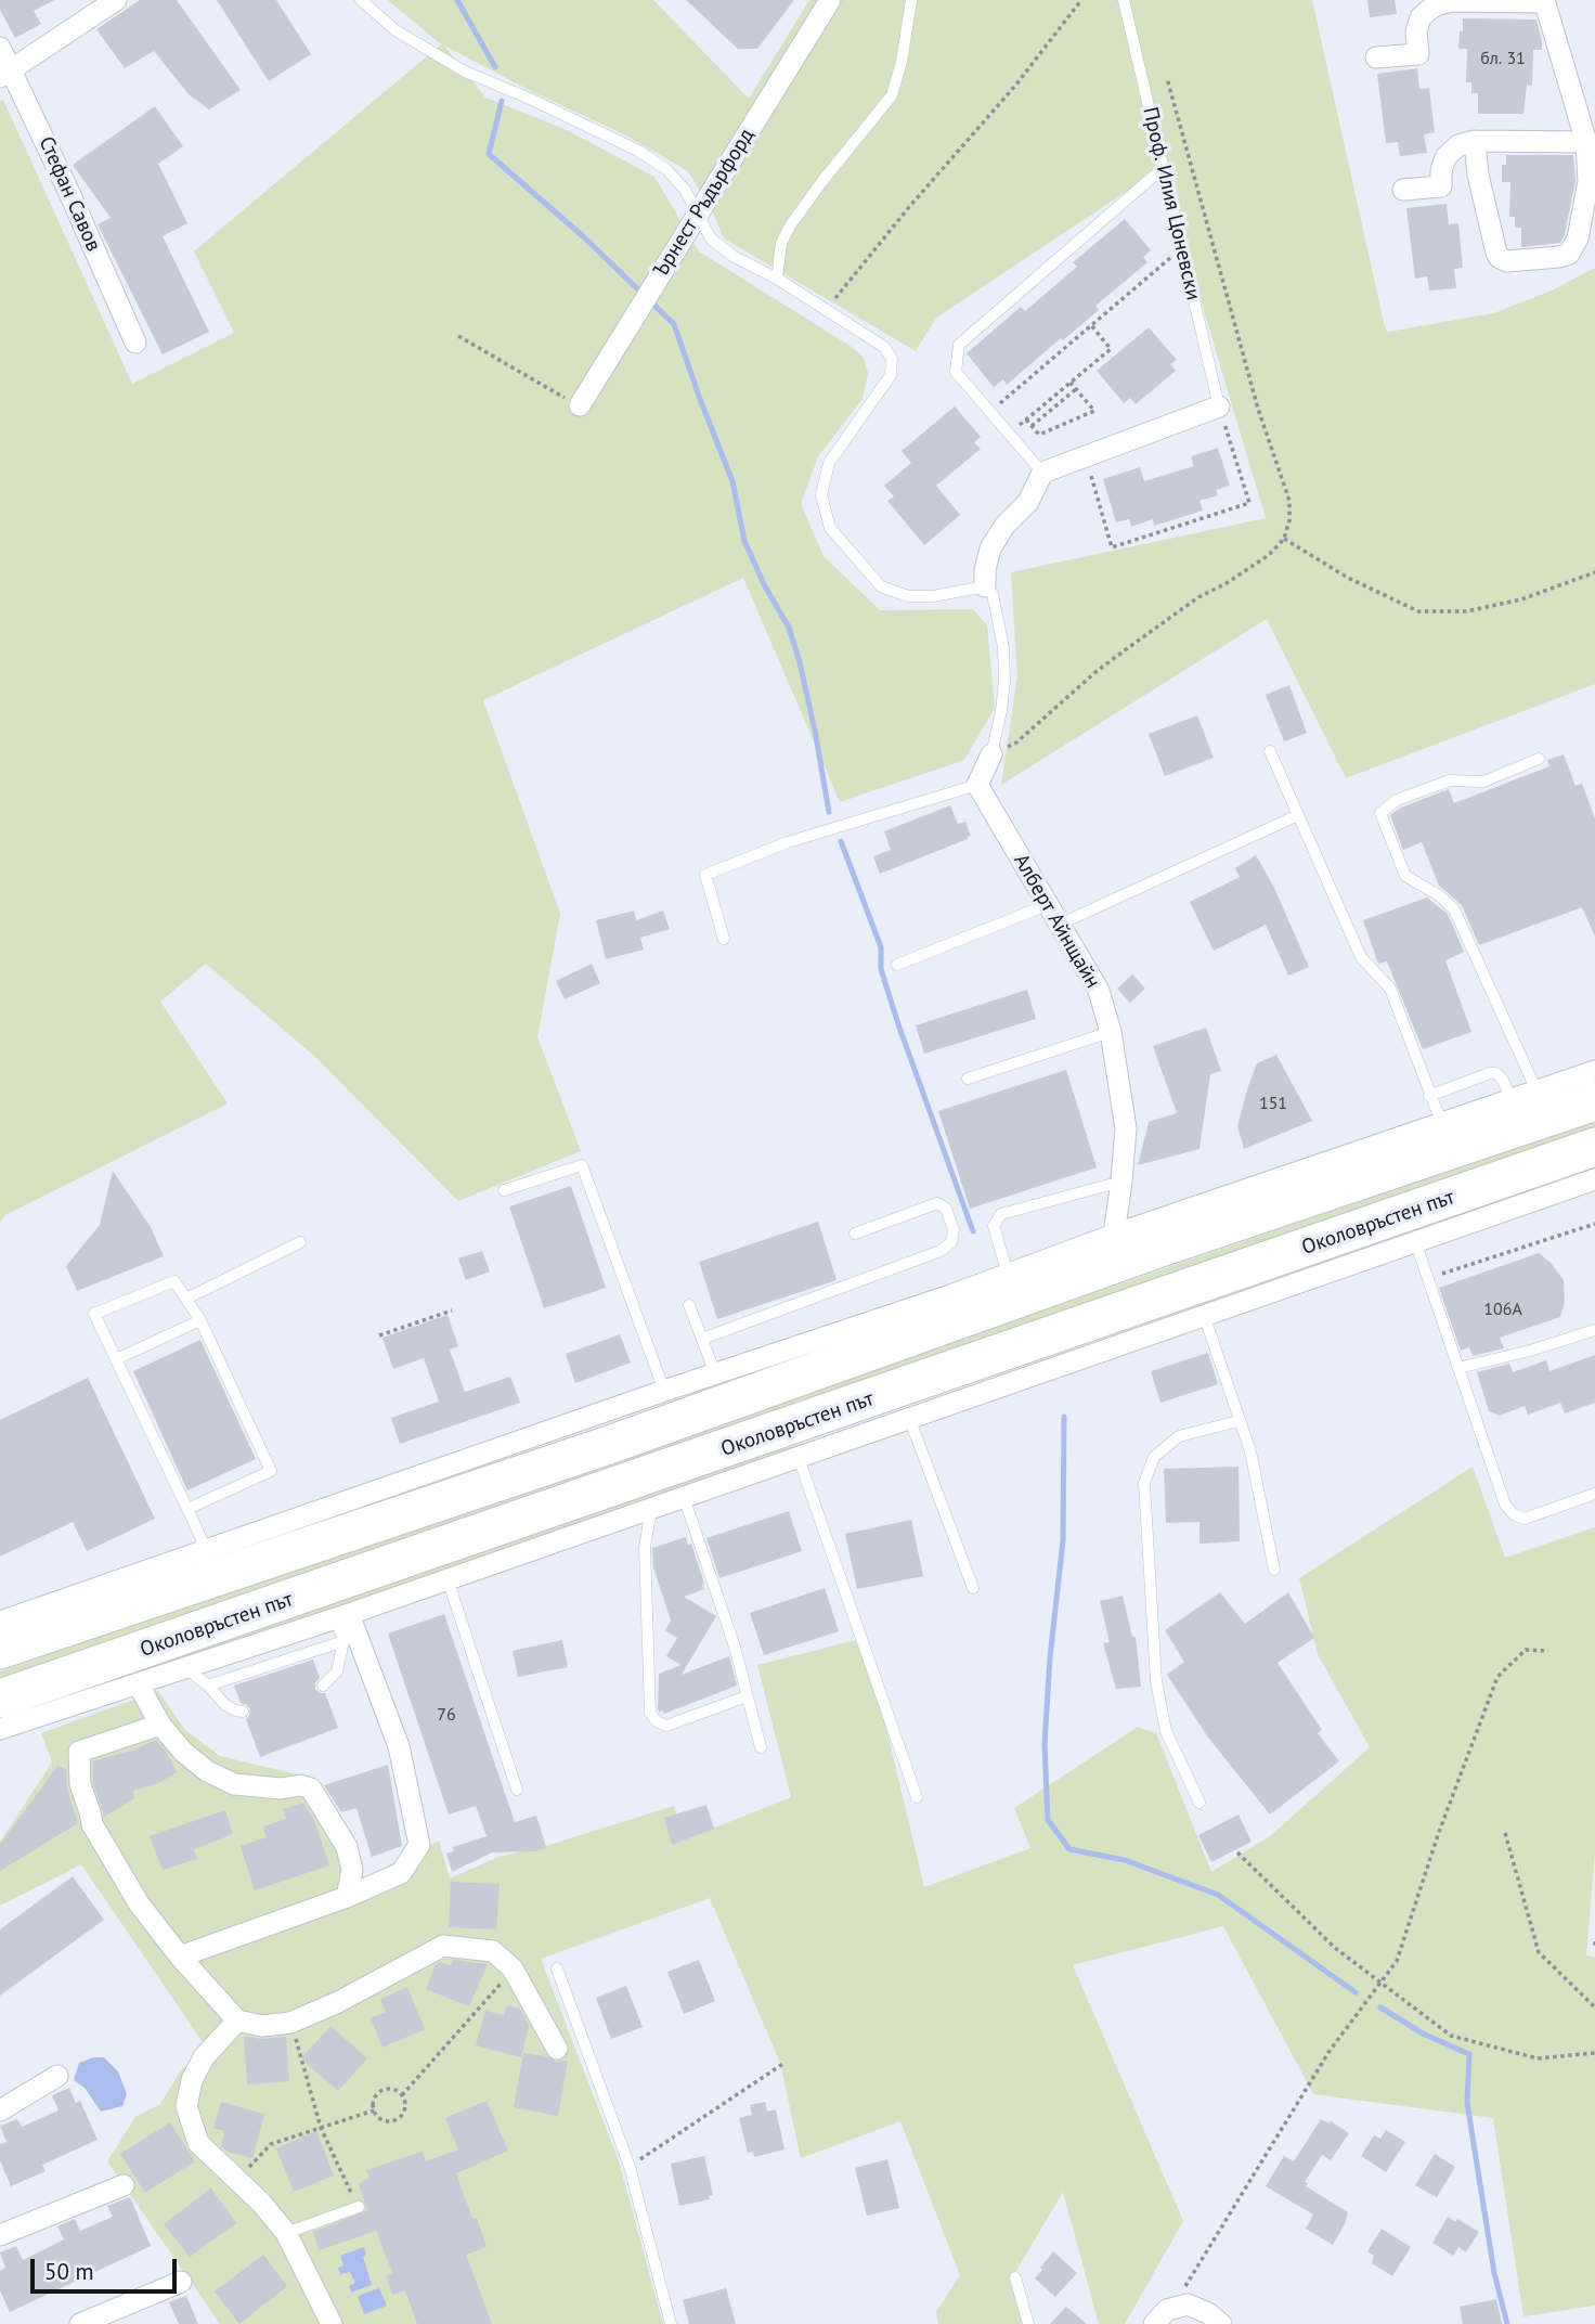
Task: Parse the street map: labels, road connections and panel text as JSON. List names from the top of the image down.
{
  "streets": {
    "highway": ["Околовръстен път"],
    "street": ["Стефан Савов", "Ърнест Ръдърфорд", "Алберт Айнщайн"],
    "lane": ["Проф. Илия Цоневски"]
  },
  "house_numbers": [
    "бл. 31",
    "151",
    "106А",
    "76"
  ],
  "scale_bar": "50 m"
}
